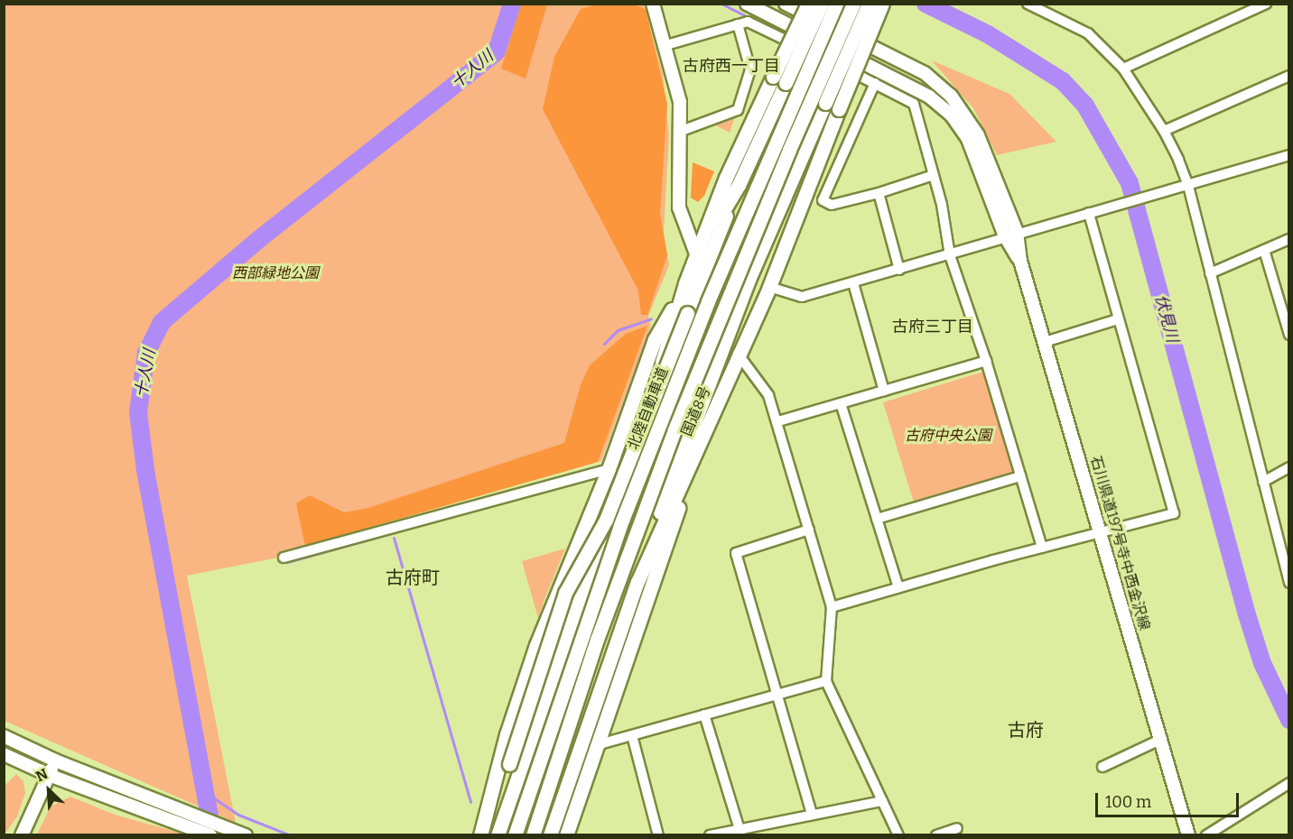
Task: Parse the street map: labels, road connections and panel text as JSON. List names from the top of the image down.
{
  "streets": {
    "highway": ["北陸自動車道", "国道8号"],
    "main road": ["石川県道197号寺中西金沢線"]
  },
  "districts": [
    "古府西一丁目",
    "古府三丁目",
    "古府町",
    "古府"
  ],
  "water": ["十人川", "伏見川"],
  "parks": ["西部緑地公園", "古府中央公園"],
  "scale_bar": "100 m",
  "north": "top left"
}
